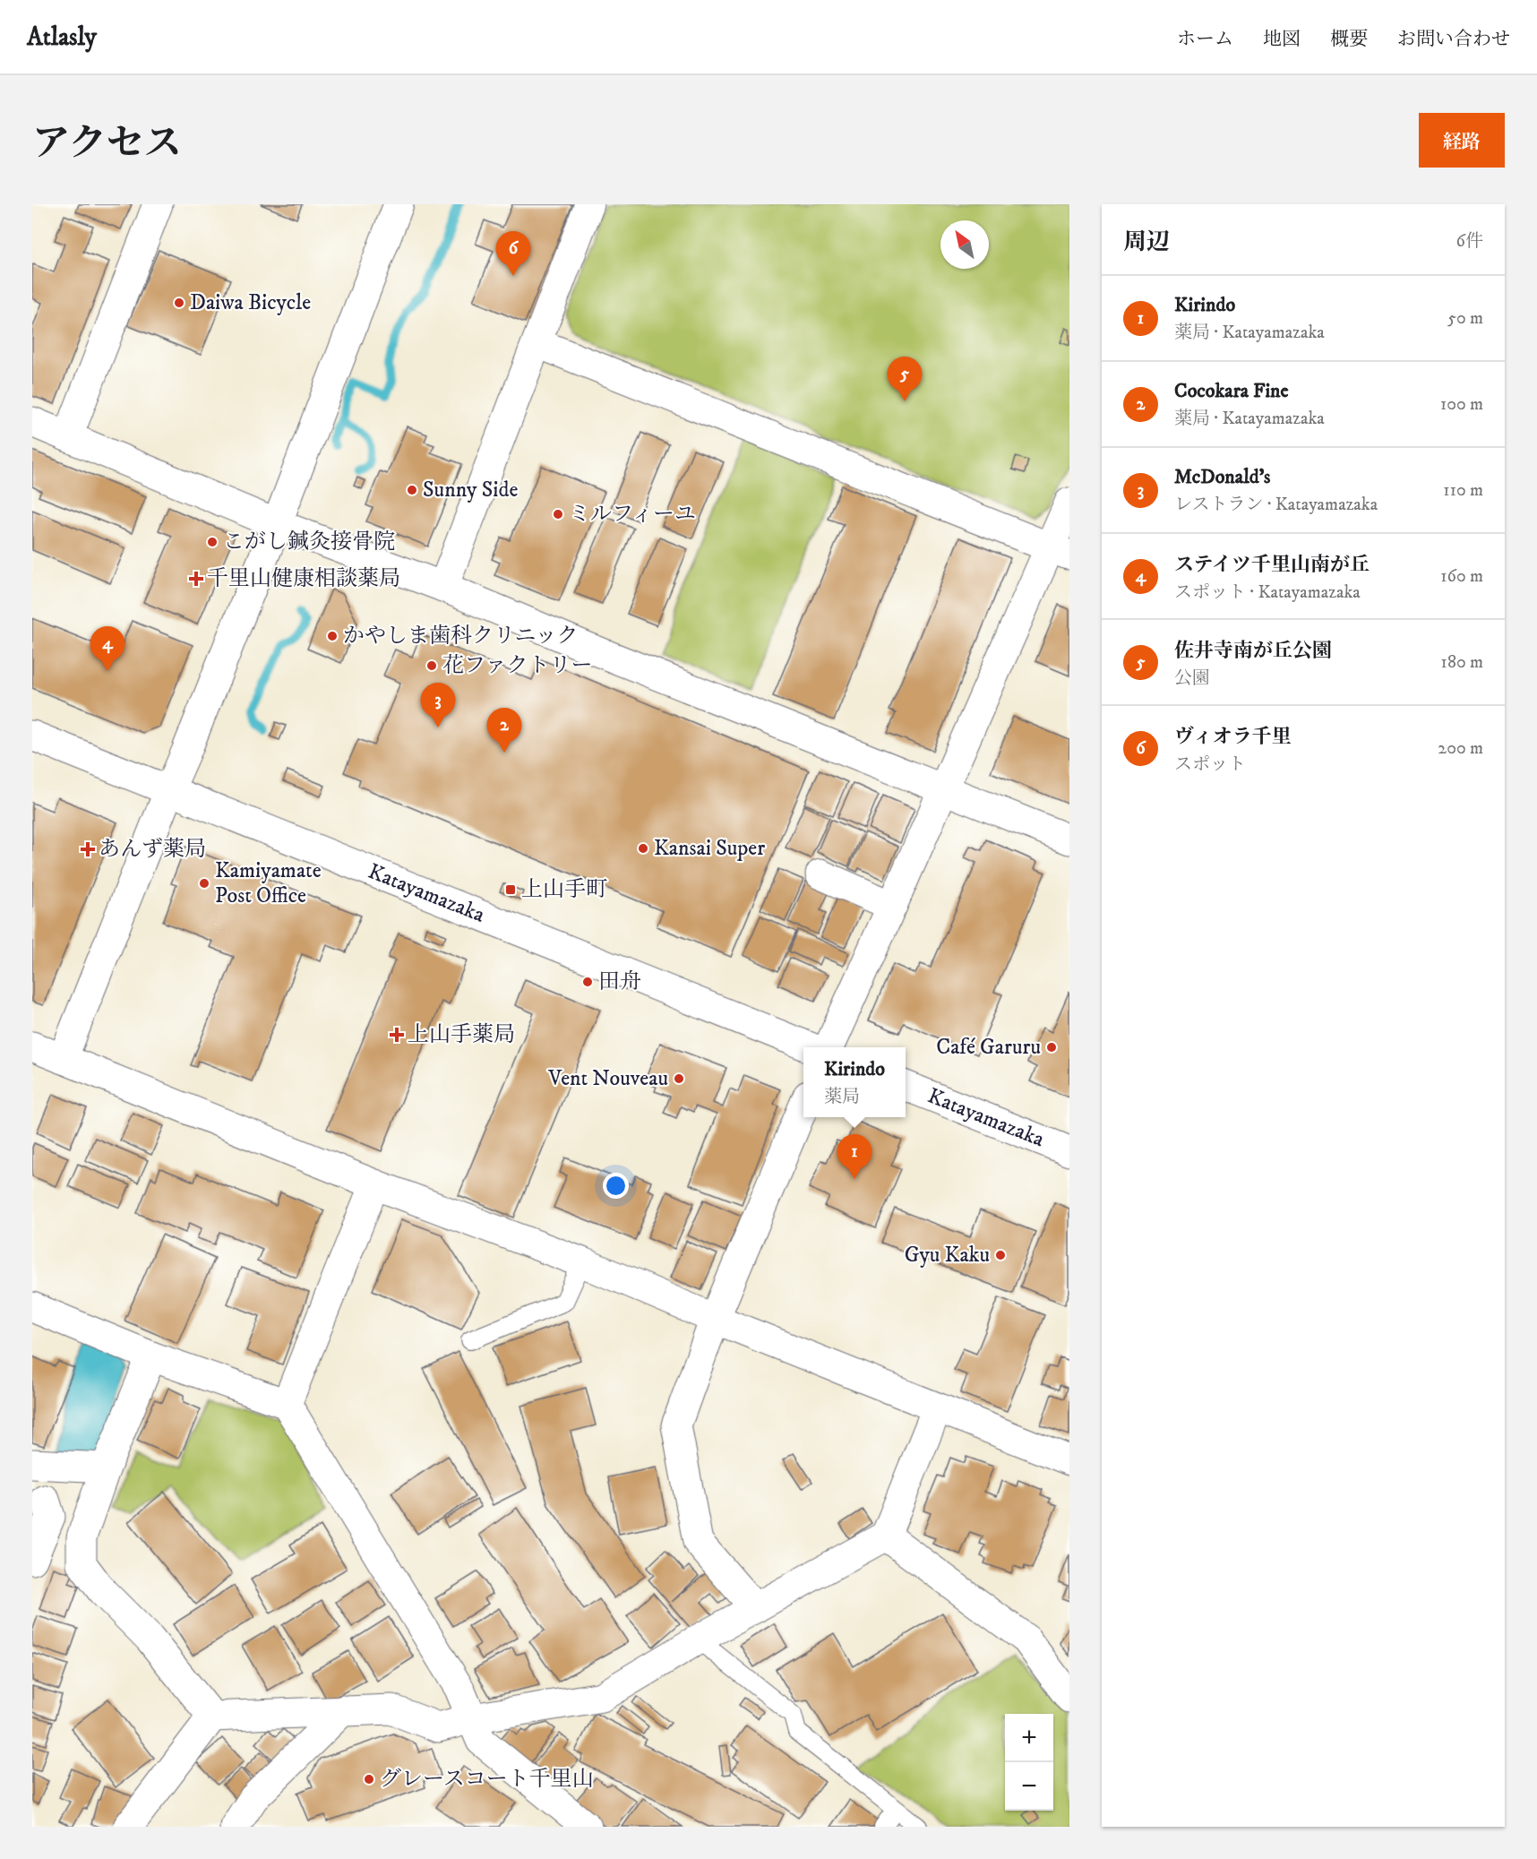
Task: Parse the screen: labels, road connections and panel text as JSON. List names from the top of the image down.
{
  "streets": {
    "street": ["Katayamazaka"]
  },
  "places": {
    "other": [
      "Daiwa Bicycle",
      "Sunny Side",
      "ミルフィーユ",
      "こがし鍼灸接骨院",
      "かやしま歯科クリニック",
      "花ファクトリー",
      "Kansai Super",
      "Kamiyamate Post Office",
      "田舟",
      "Café Garuru",
      "Vent Nouveau",
      "Gyu Kaku",
      "グレースコート千里山"
    ],
    "health": ["千里山健康相談薬局", "あんず薬局", "上山手薬局"],
    "transit": ["上山手町"]
  },
  "north": "top left",
  "page": {
    "header": "Atlasly",
    "nav": [
      "ホーム",
      "地図",
      "概要",
      "お問い合わせ"
    ],
    "title": "アクセス",
    "buttons": "経路",
    "heading": ["周辺", "6件"],
    "pins": [
      "6",
      "5",
      "4",
      "3",
      "2",
      "1"
    ],
    "list": [
      {
        "mark": "1",
        "name": "Kirindo",
        "note": "薬局 · Katayamazaka",
        "value": "50 m"
      },
      {
        "mark": "2",
        "name": "Cocokara Fine",
        "note": "薬局 · Katayamazaka",
        "value": "100 m"
      },
      {
        "mark": "3",
        "name": "McDonald's",
        "note": "レストラン · Katayamazaka",
        "value": "110 m"
      },
      {
        "mark": "4",
        "name": "ステイツ千里山南が丘",
        "note": "スポット · Katayamazaka",
        "value": "160 m"
      },
      {
        "mark": "5",
        "name": "佐井寺南が丘公園",
        "note": "公園",
        "value": "180 m"
      },
      {
        "mark": "6",
        "name": "ヴィオラ千里",
        "note": "スポット",
        "value": "200 m"
      }
    ],
    "popup": ["Kirindo", "薬局"],
    "map_buttons": ["+", "−"]
  }
}
